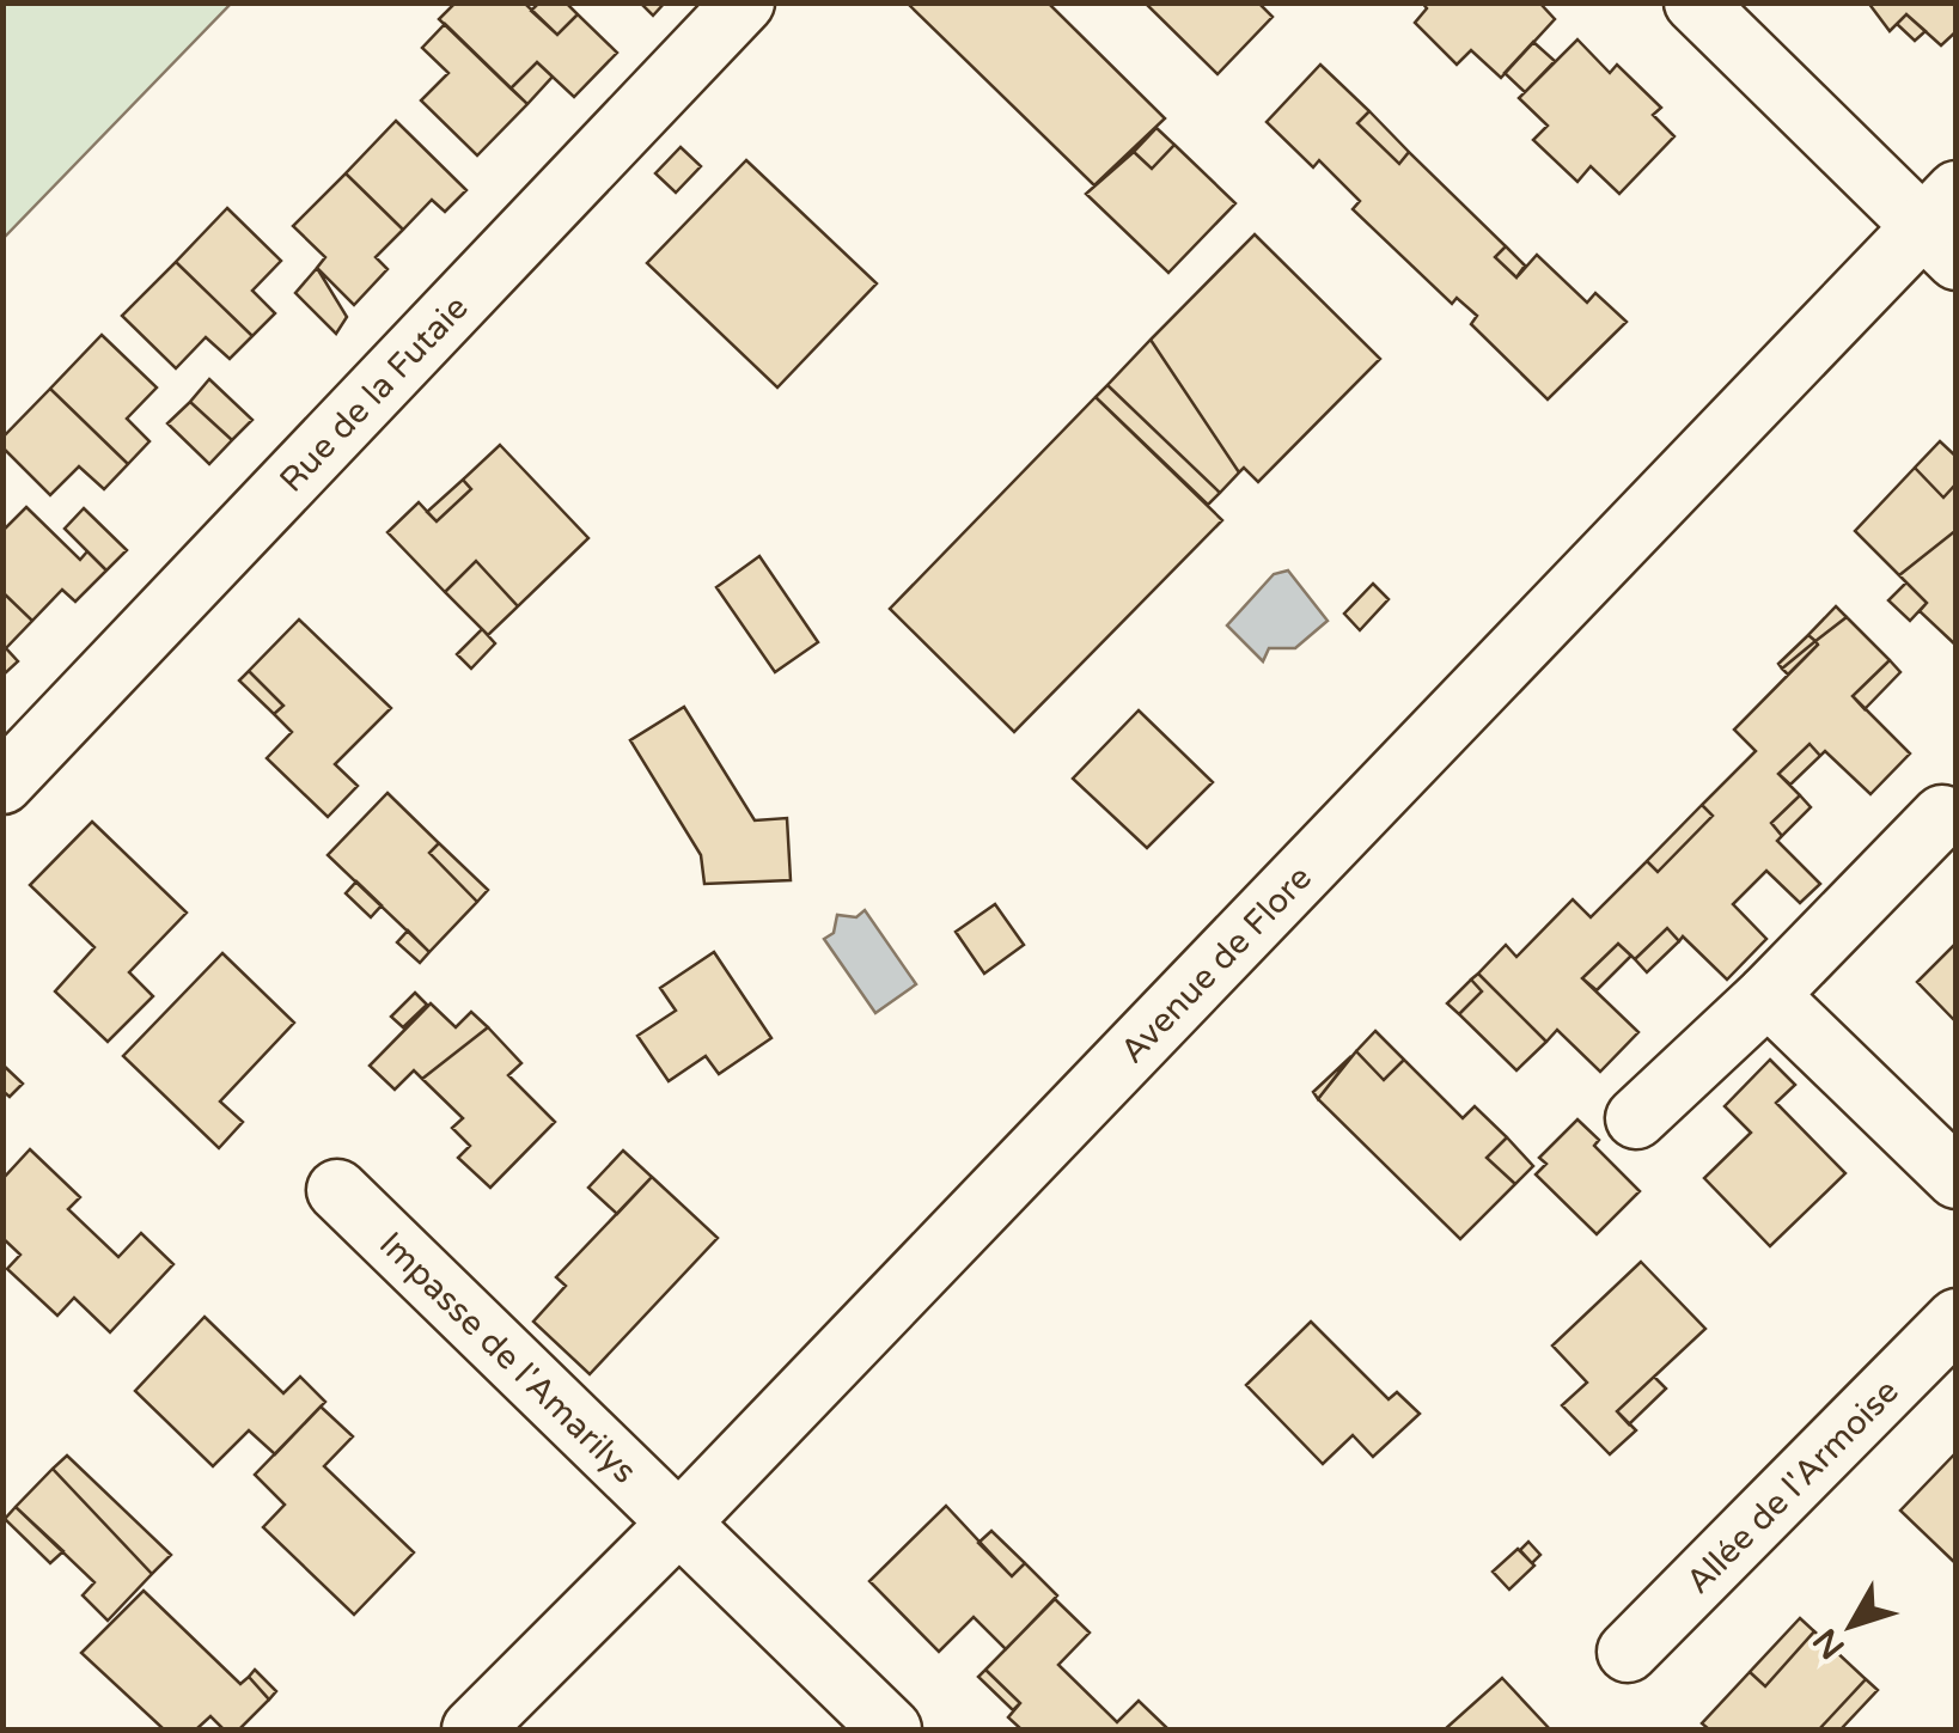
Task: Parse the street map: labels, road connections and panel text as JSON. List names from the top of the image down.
{
  "streets": {
    "street": [
      "Rue de la Futaie",
      "Avenue de Flore",
      "Impasse de l'Amarilys",
      "Allée de l'Armoise"
    ]
  },
  "crossings": [
    ["Avenue de Flore", "Impasse de l'Amarilys"]
  ],
  "north": "bottom left"
}
